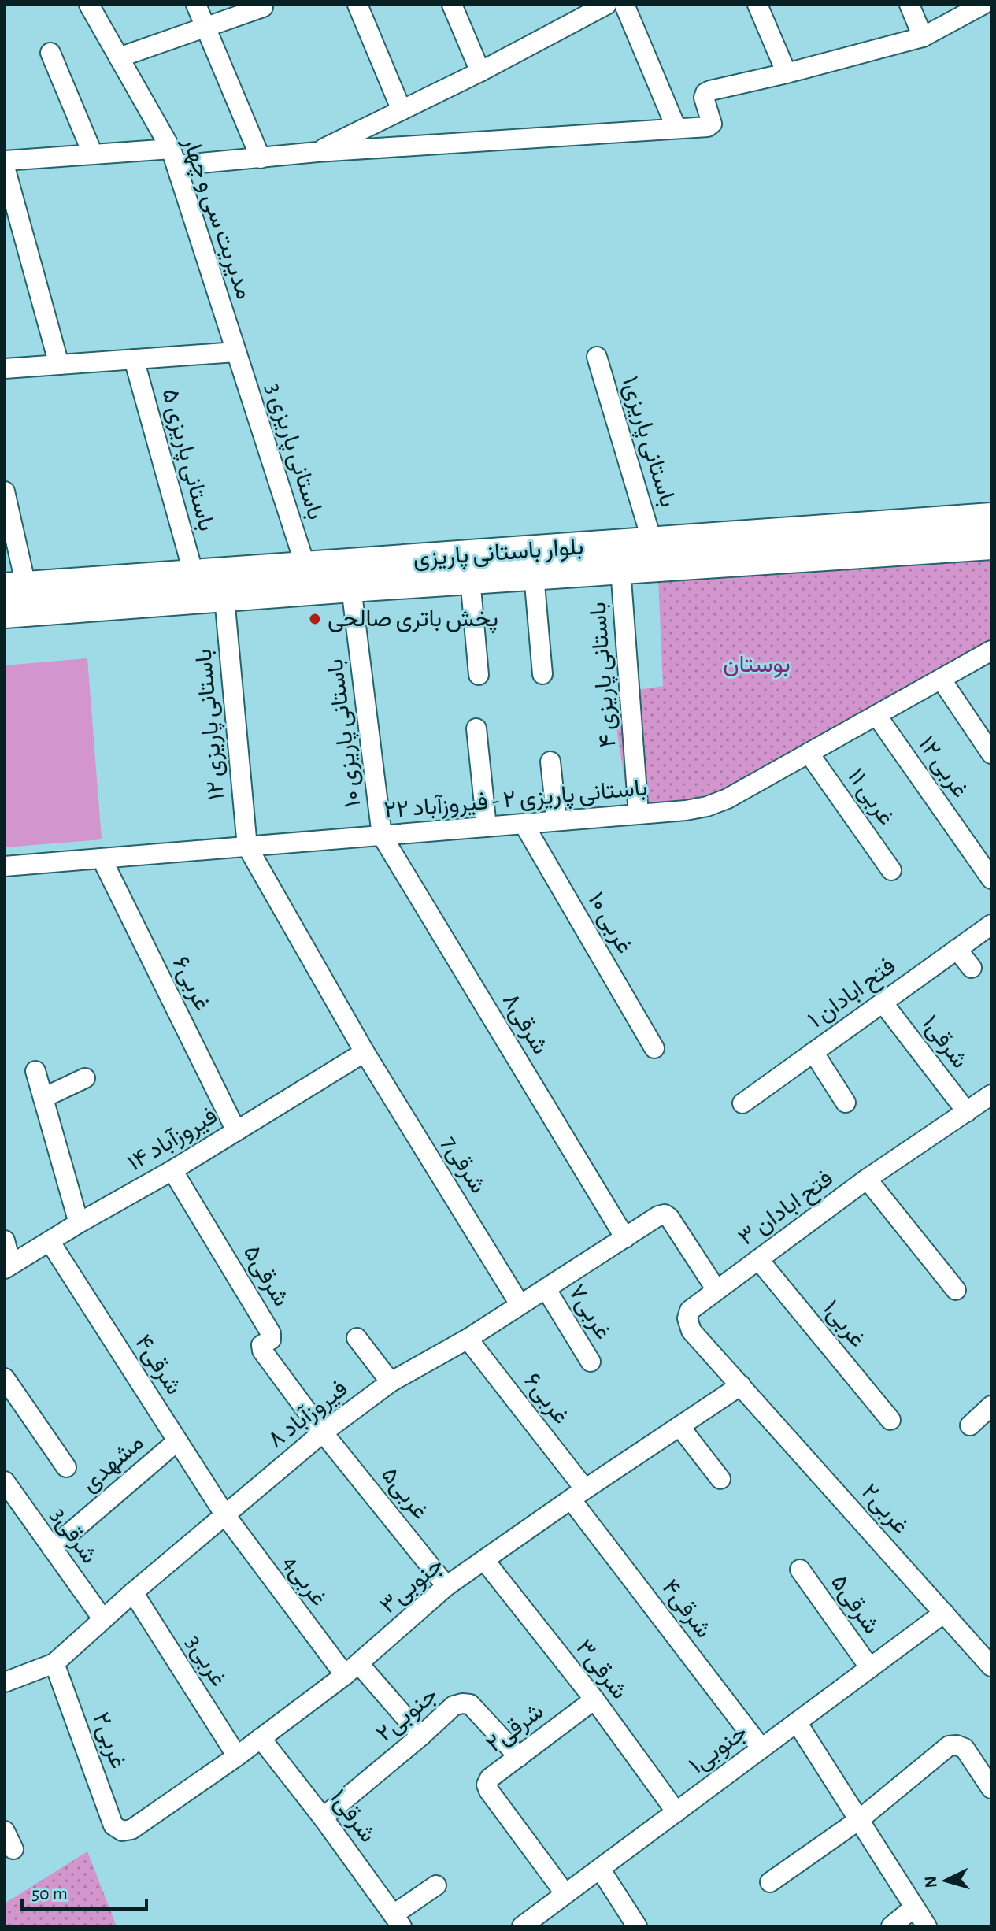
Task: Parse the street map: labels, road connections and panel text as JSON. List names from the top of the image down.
{
  "streets": {
    "main road": ["بلوار باستانی پاریزی"],
    "street": [
      "مدیریت سی و چهار",
      "باستانی پاریزی۱",
      "باستانی پاریزی 3",
      "باستانی پاریزی ۵",
      "باستانی پاریزی ۴",
      "باستانی پاریزی ۱۲",
      "باستانی پاریزی ۱۰",
      "غربی ۱۲",
      "غربی ۱۱",
      "باستانی پاریزی ۲ - فیروزآباد ۲۲",
      "غربی ۱۰",
      "غربی۶",
      "فتح ابادان ۱",
      "شرقی۸",
      "شرقی۱",
      "فیروزآباد ۱۴",
      "شرقی7",
      "فتح ابادان ۳",
      "شرقی۵",
      "غربی۷",
      "غربی۱",
      "شرقی۴",
      "فیروزآباد ۸",
      "مشهدی",
      "غربی۵",
      "غربی۲",
      "شرقی3",
      "غربی4",
      "جنوبی۳",
      "غربی3",
      "شرقی۳",
      "جنوبی۲",
      "شرقی۲",
      "جنوبی۱"
    ]
  },
  "crossings": [
    ["مدیریت سی و چهار", "باستانی پاریزی 3"],
    ["باستانی پاریزی۱", "بلوار باستانی پاریزی"],
    ["باستانی پاریزی 3", "بلوار باستانی پاریزی"],
    ["باستانی پاریزی ۵", "بلوار باستانی پاریزی"],
    ["بلوار باستانی پاریزی", "باستانی پاریزی ۴"],
    ["بلوار باستانی پاریزی", "باستانی پاریزی ۱۲"],
    ["بلوار باستانی پاریزی", "باستانی پاریزی ۱۰"],
    ["باستانی پاریزی ۴", "باستانی پاریزی ۲ - فیروزآباد ۲۲"],
    ["باستانی پاریزی ۱۲", "باستانی پاریزی ۲ - فیروزآباد ۲۲"],
    ["باستانی پاریزی ۱۲", "شرقی7"],
    ["باستانی پاریزی ۱۰", "باستانی پاریزی ۲ - فیروزآباد ۲۲"],
    ["باستانی پاریزی ۱۰", "شرقی۸"],
    ["غربی ۱۲", "باستانی پاریزی ۲ - فیروزآباد ۲۲"],
    ["غربی ۱۱", "باستانی پاریزی ۲ - فیروزآباد ۲۲"],
    ["باستانی پاریزی ۲ - فیروزآباد ۲۲", "غربی ۱۰"],
    ["باستانی پاریزی ۲ - فیروزآباد ۲۲", "غربی۶"],
    ["باستانی پاریزی ۲ - فیروزآباد ۲۲", "شرقی۸"],
    ["باستانی پاریزی ۲ - فیروزآباد ۲۲", "شرقی7"],
    ["غربی۶", "فیروزآباد ۱۴"],
    ["غربی۶", "شرقی۴"],
    ["غربی۶", "فیروزآباد ۸"],
    ["غربی۶", "جنوبی۳"],
    ["فتح ابادان ۱", "شرقی۱"],
    ["شرقی۸", "فیروزآباد ۸"],
    ["شرقی۱", "فتح ابادان ۳"],
    ["شرقی۱", "جنوبی۳"],
    ["شرقی۱", "جنوبی۲"],
    ["فیروزآباد ۱۴", "شرقی7"],
    ["فیروزآباد ۱۴", "شرقی۵"],
    ["فیروزآباد ۱۴", "شرقی۴"],
    ["شرقی7", "فیروزآباد ۸"],
    ["فتح ابادان ۳", "غربی۱"],
    ["فتح ابادان ۳", "فیروزآباد ۸"],
    ["فتح ابادان ۳", "غربی۲"],
    ["فتح ابادان ۳", "جنوبی۳"],
    ["شرقی۵", "فیروزآباد ۸"],
    ["شرقی۵", "غربی۵"],
    ["شرقی۵", "جنوبی۱"],
    ["غربی۷", "فیروزآباد ۸"],
    ["شرقی۴", "فیروزآباد ۸"],
    ["شرقی۴", "مشهدی"],
    ["شرقی۴", "غربی4"],
    ["شرقی۴", "جنوبی۳"],
    ["شرقی۴", "جنوبی۱"],
    ["فیروزآباد ۸", "غربی۵"],
    ["فیروزآباد ۸", "غربی۲"],
    ["فیروزآباد ۸", "شرقی3"],
    ["فیروزآباد ۸", "غربی4"],
    ["فیروزآباد ۸", "غربی3"],
    ["مشهدی", "شرقی3"],
    ["غربی۵", "جنوبی۳"],
    ["غربی۲", "جنوبی۳"],
    ["غربی۲", "جنوبی۱"],
    ["غربی4", "جنوبی۳"],
    ["غربی4", "جنوبی۲"],
    ["جنوبی۳", "غربی3"],
    ["جنوبی۳", "شرقی۳"],
    ["شرقی۳", "شرقی۲"],
    ["شرقی۳", "جنوبی۱"],
    ["جنوبی۲", "شرقی۲"],
    ["شرقی۲", "جنوبی۱"]
  ],
  "parks": ["بوستان"],
  "places": ["پخش باتری صالحی"],
  "scale_bar": "50 m",
  "north": "left"
}
